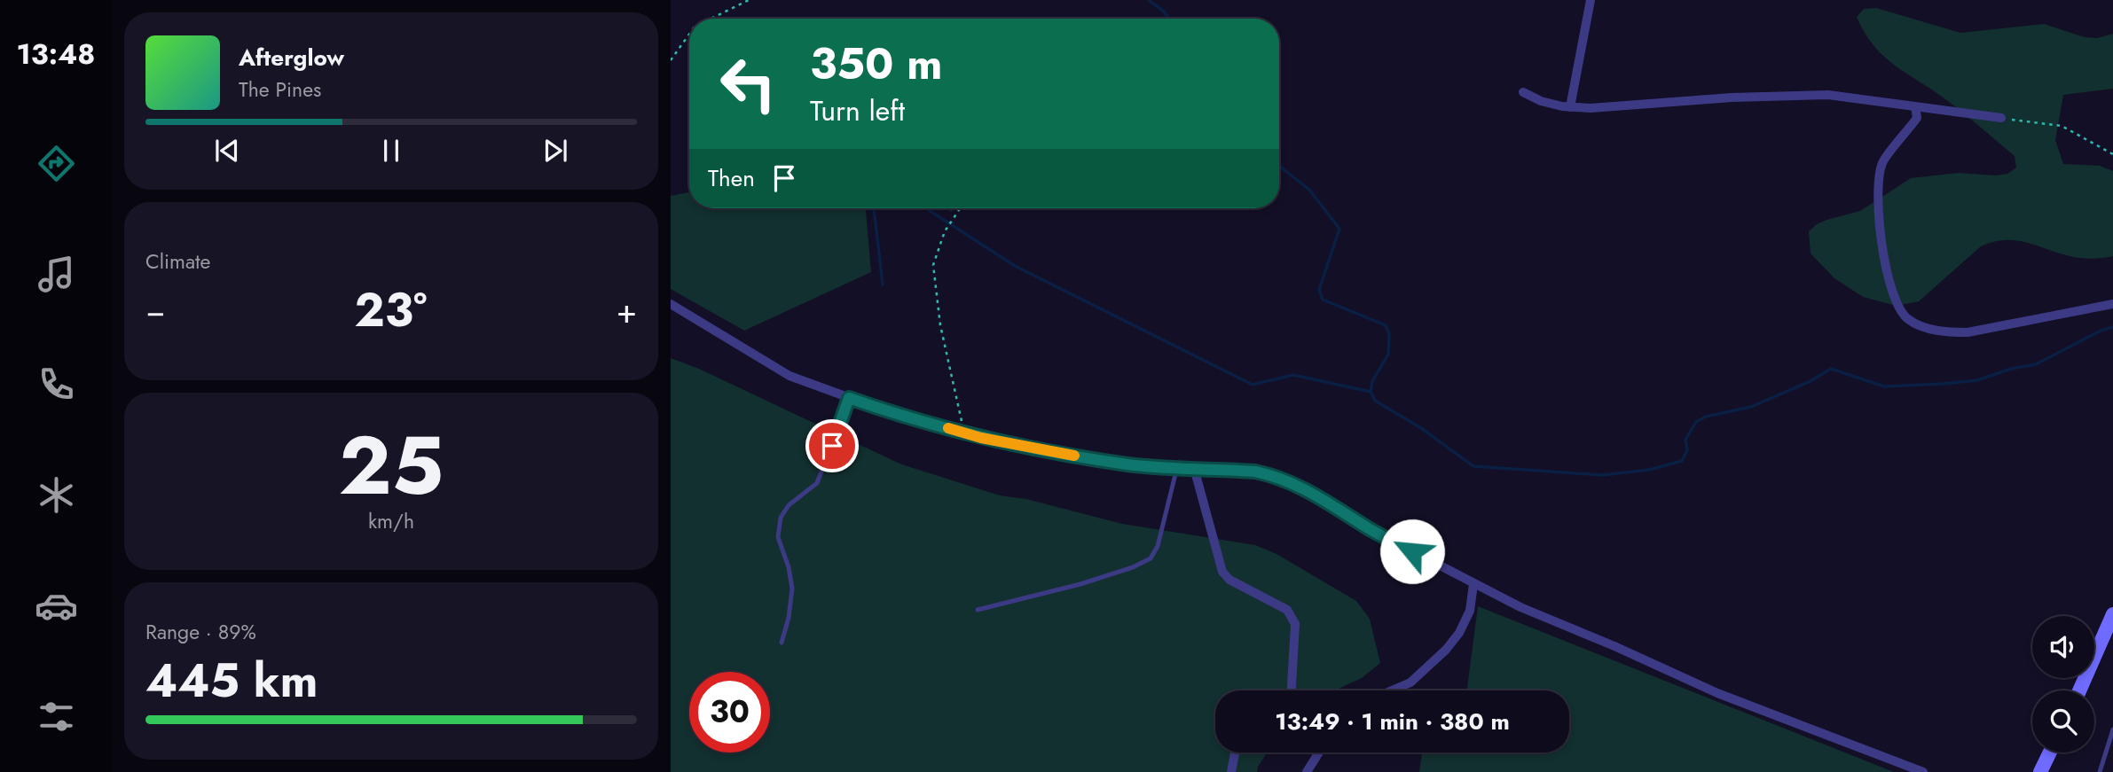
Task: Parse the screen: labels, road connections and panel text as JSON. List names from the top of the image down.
{
  "page": {
    "tabs": "13:48",
    "turn": ["350 m", "Turn left"],
    "song": ["Afterglow", "The Pines"],
    "then": "Then",
    "tile": [
      "Climate",
      ["25", "km/h"],
      ["Range · 89%", "445 km"]
    ],
    "heat": ["−", "23°", "+"],
    "limit": "30",
    "trip": "13:49 · 1 min · 380 m"
  }
}
